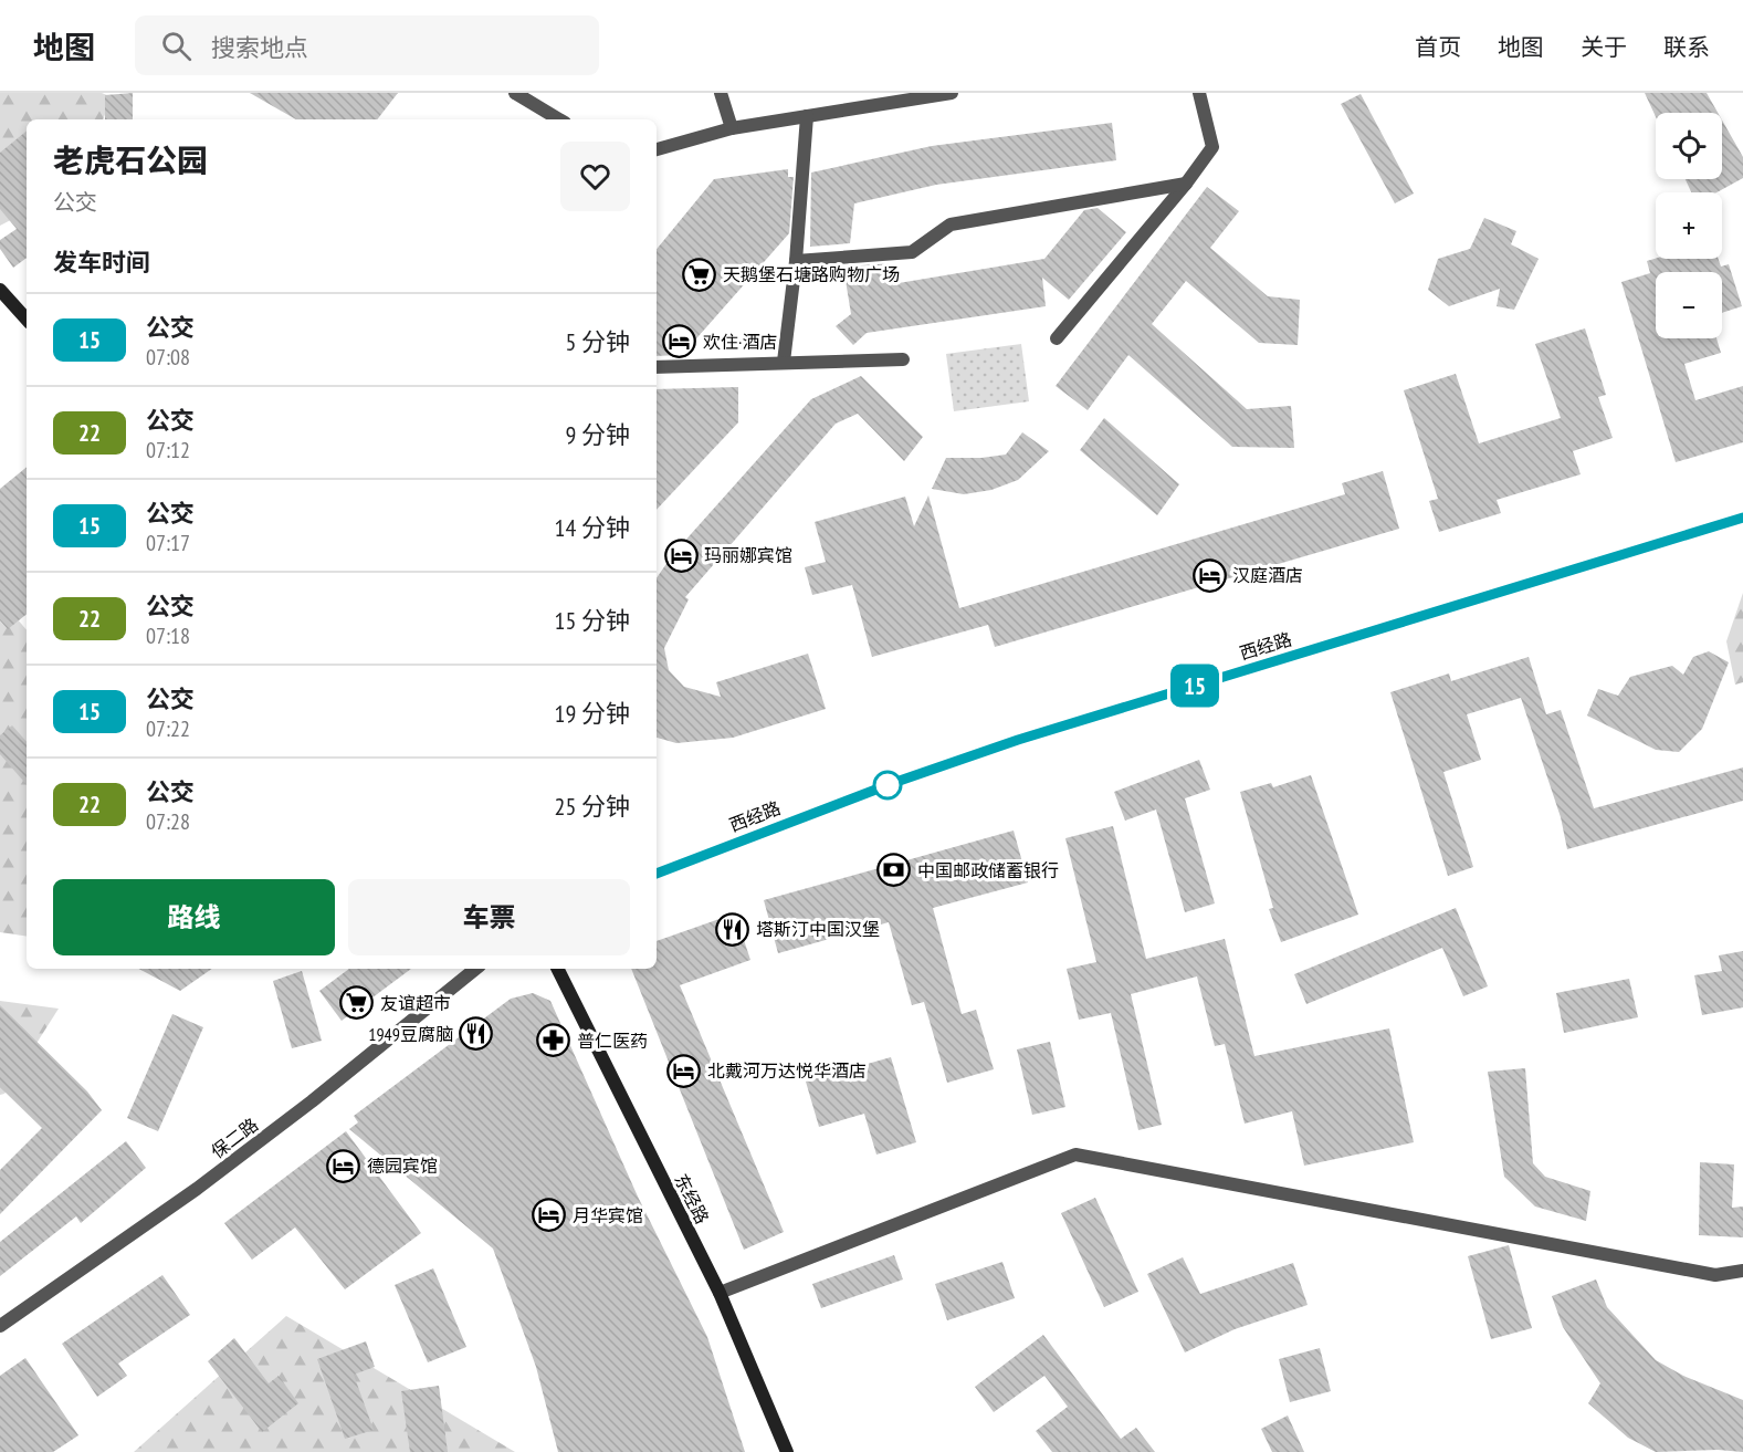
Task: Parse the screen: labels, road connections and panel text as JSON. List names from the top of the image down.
{
  "streets": {
    "main road": ["西经路", "东经路"],
    "street": ["保二路"]
  },
  "places": {
    "supermarket": ["天鹅堡石塘路购物广场", "友谊超市"],
    "hotel": [
      "欢住·酒店",
      "玛丽娜宾馆",
      "汉庭酒店",
      "北戴河万达悦华酒店",
      "德园宾馆",
      "月华宾馆"
    ],
    "bank": ["中国邮政储蓄银行"],
    "restaurant": ["塔斯汀中国汉堡", "1949豆腐脑"],
    "pharmacy": ["普仁医药"]
  },
  "lines": ["bus line 15"],
  "page": {
    "header": "地图",
    "search": "搜索地点",
    "nav": [
      "首页",
      "地图",
      "关于",
      "联系"
    ],
    "on_map": "15",
    "map_buttons": ["+", "−"],
    "heading": [
      ["老虎石公园", "公交"],
      "发车时间"
    ],
    "list": [
      {
        "mark": "15",
        "name": "公交",
        "note": "07:08",
        "value": "5 分钟"
      },
      {
        "mark": "22",
        "name": "公交",
        "note": "07:12",
        "value": "9 分钟"
      },
      {
        "mark": "15",
        "name": "公交",
        "note": "07:17",
        "value": "14 分钟"
      },
      {
        "mark": "22",
        "name": "公交",
        "note": "07:18",
        "value": "15 分钟"
      },
      {
        "mark": "15",
        "name": "公交",
        "note": "07:22",
        "value": "19 分钟"
      },
      {
        "mark": "22",
        "name": "公交",
        "note": "07:28",
        "value": "25 分钟"
      }
    ],
    "buttons": ["路线", "车票"]
  }
}
